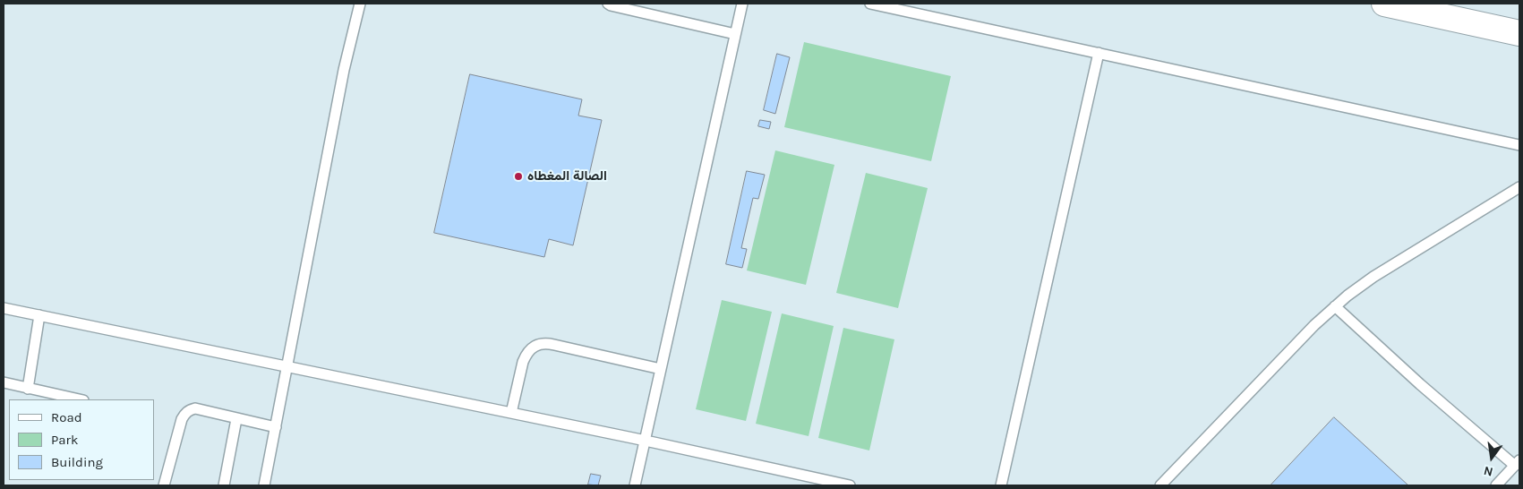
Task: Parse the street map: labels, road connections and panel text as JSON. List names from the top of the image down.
{
  "places": ["الصالة المغطاه"],
  "legend": ["Road", "Park", "Building"],
  "north": "bottom"
}
